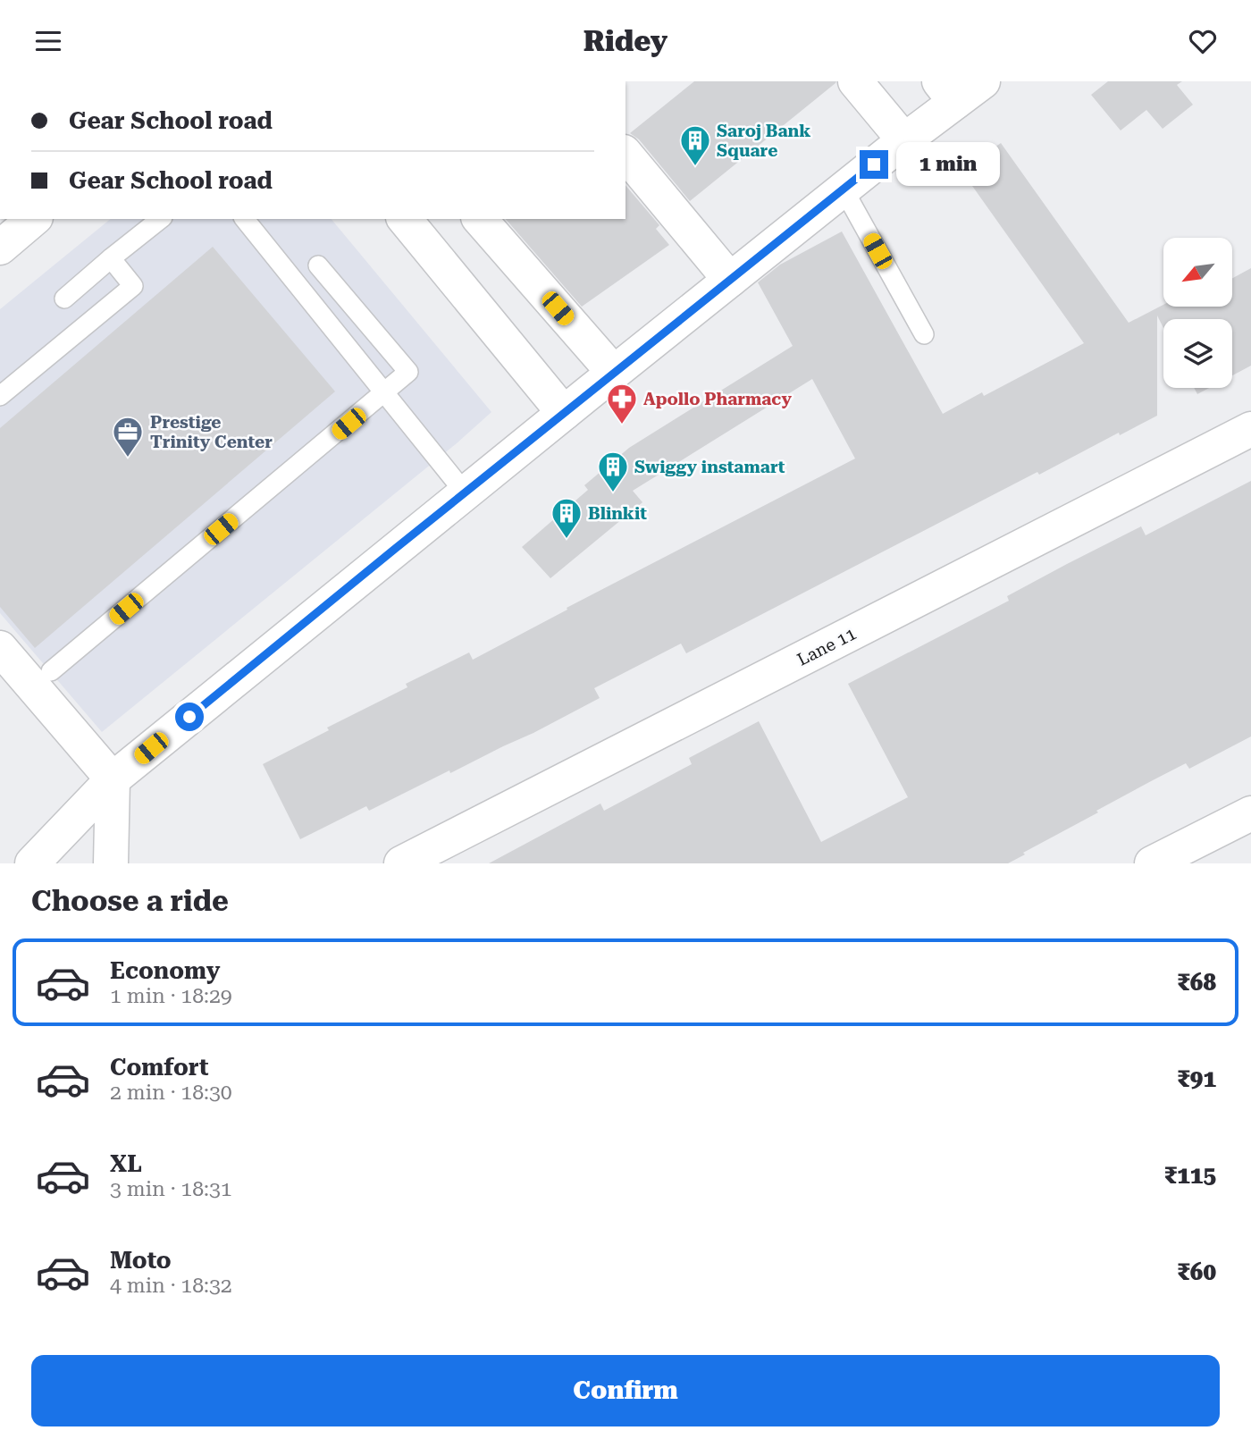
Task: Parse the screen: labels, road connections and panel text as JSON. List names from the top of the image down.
{
  "streets": {
    "street": ["Lane 11"]
  },
  "places": {
    "building": ["Saroj Bank Square", "Swiggy instamart", "Blinkit"],
    "pharmacy": ["Apollo Pharmacy"],
    "office": ["Prestige Trinity Center"]
  },
  "north": "bottom left",
  "page": {
    "header": "Ridey",
    "banner": ["Gear School road", "Gear School road"],
    "bubble": "1 min",
    "heading": "Choose a ride",
    "list": [
      {
        "name": "Economy",
        "note": "1 min · 18:29",
        "value": "₹68"
      },
      {
        "name": "Comfort",
        "note": "2 min · 18:30",
        "value": "₹91"
      },
      {
        "name": "XL",
        "note": "3 min · 18:31",
        "value": "₹115"
      },
      {
        "name": "Moto",
        "note": "4 min · 18:32",
        "value": "₹60"
      }
    ],
    "buttons": "Confirm"
  }
}
